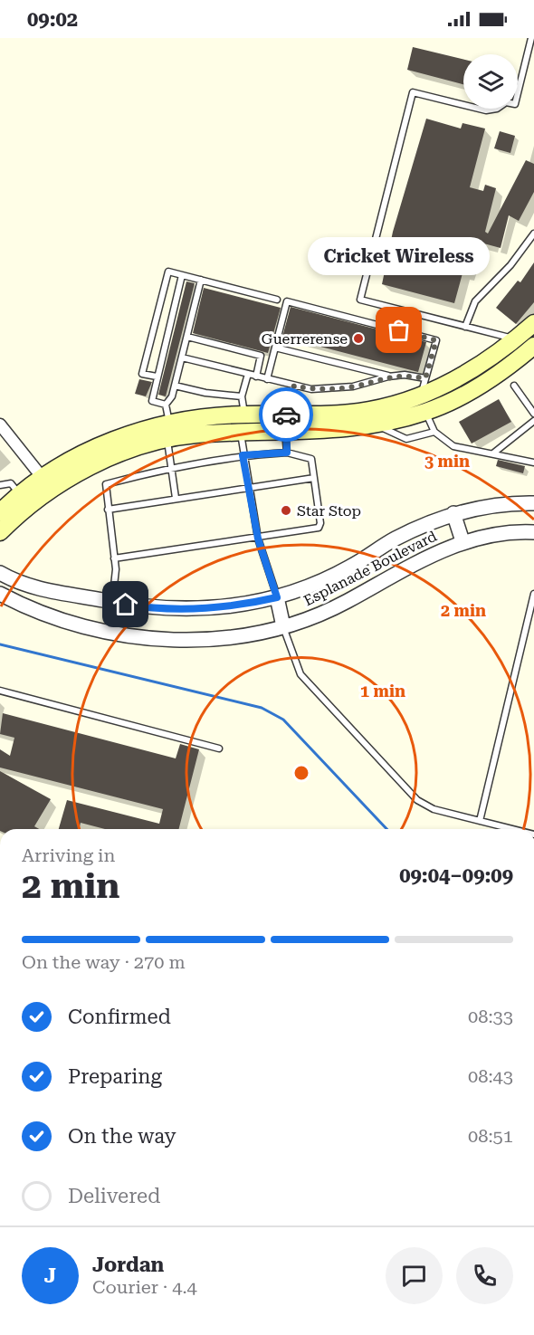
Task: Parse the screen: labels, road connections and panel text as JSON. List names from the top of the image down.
{
  "streets": {
    "street": ["Esplanade Boulevard"]
  },
  "places": ["Cricket Wireless", "Guerrerense", "Star Stop"],
  "page": {
    "status": "09:02",
    "bubble": "Cricket Wireless",
    "heading": ["2 min", "Arriving in", "09:04–09:09"],
    "panel": ["Jordan", "Courier · 4.4"],
    "bar": "On the way · 270 m",
    "list": [
      ["Confirmed", "08:33"],
      ["Preparing", "08:43"],
      ["On the way", "08:51"],
      "Delivered"
    ],
    "round": "J"
  },
  "rings": ["3 min", "2 min", "1 min"]
}
